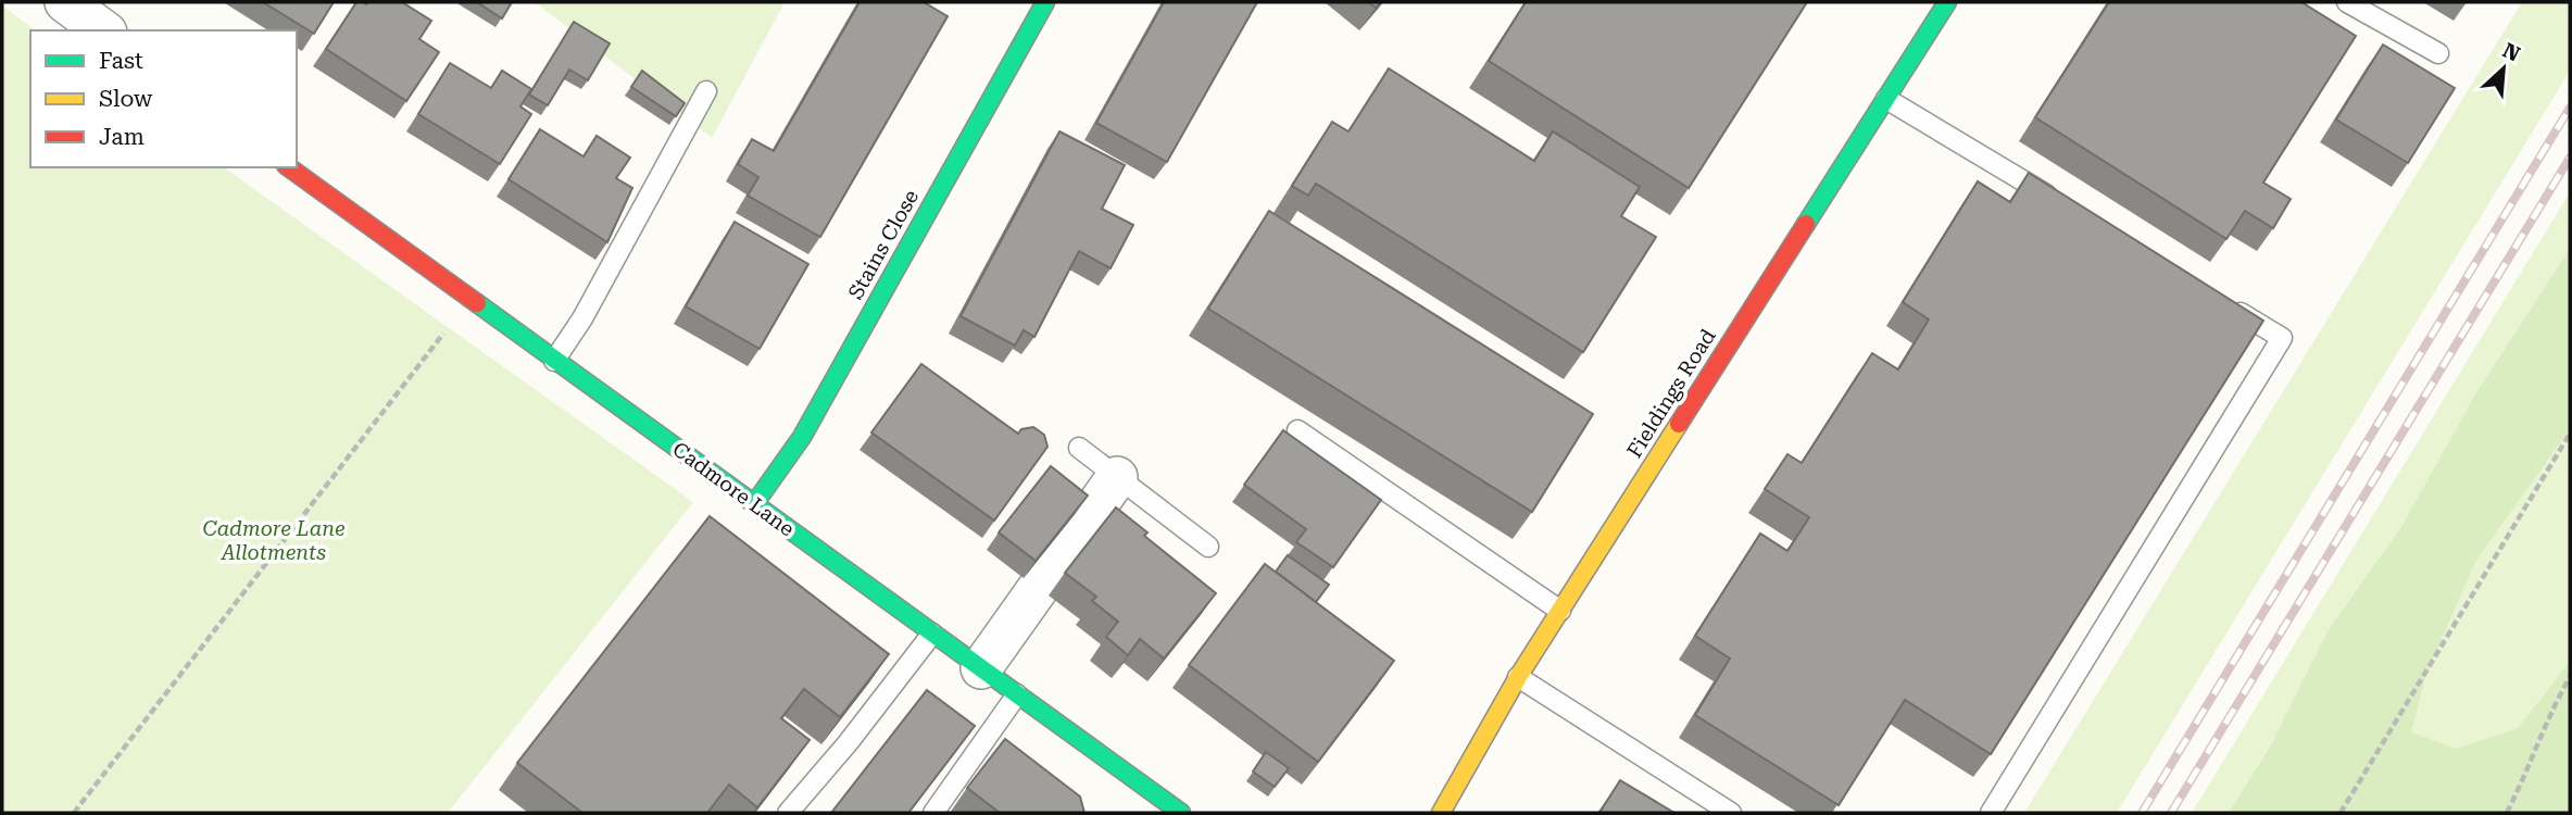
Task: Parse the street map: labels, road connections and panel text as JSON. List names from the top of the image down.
{
  "streets": {
    "street": ["Stains Close", "Fieldings Road", "Cadmore Lane"]
  },
  "crossings": [
    ["Stains Close", "Cadmore Lane"]
  ],
  "parks": ["Cadmore Lane Allotments"],
  "legend": ["Fast", "Slow", "Jam"],
  "north": "top right"
}
